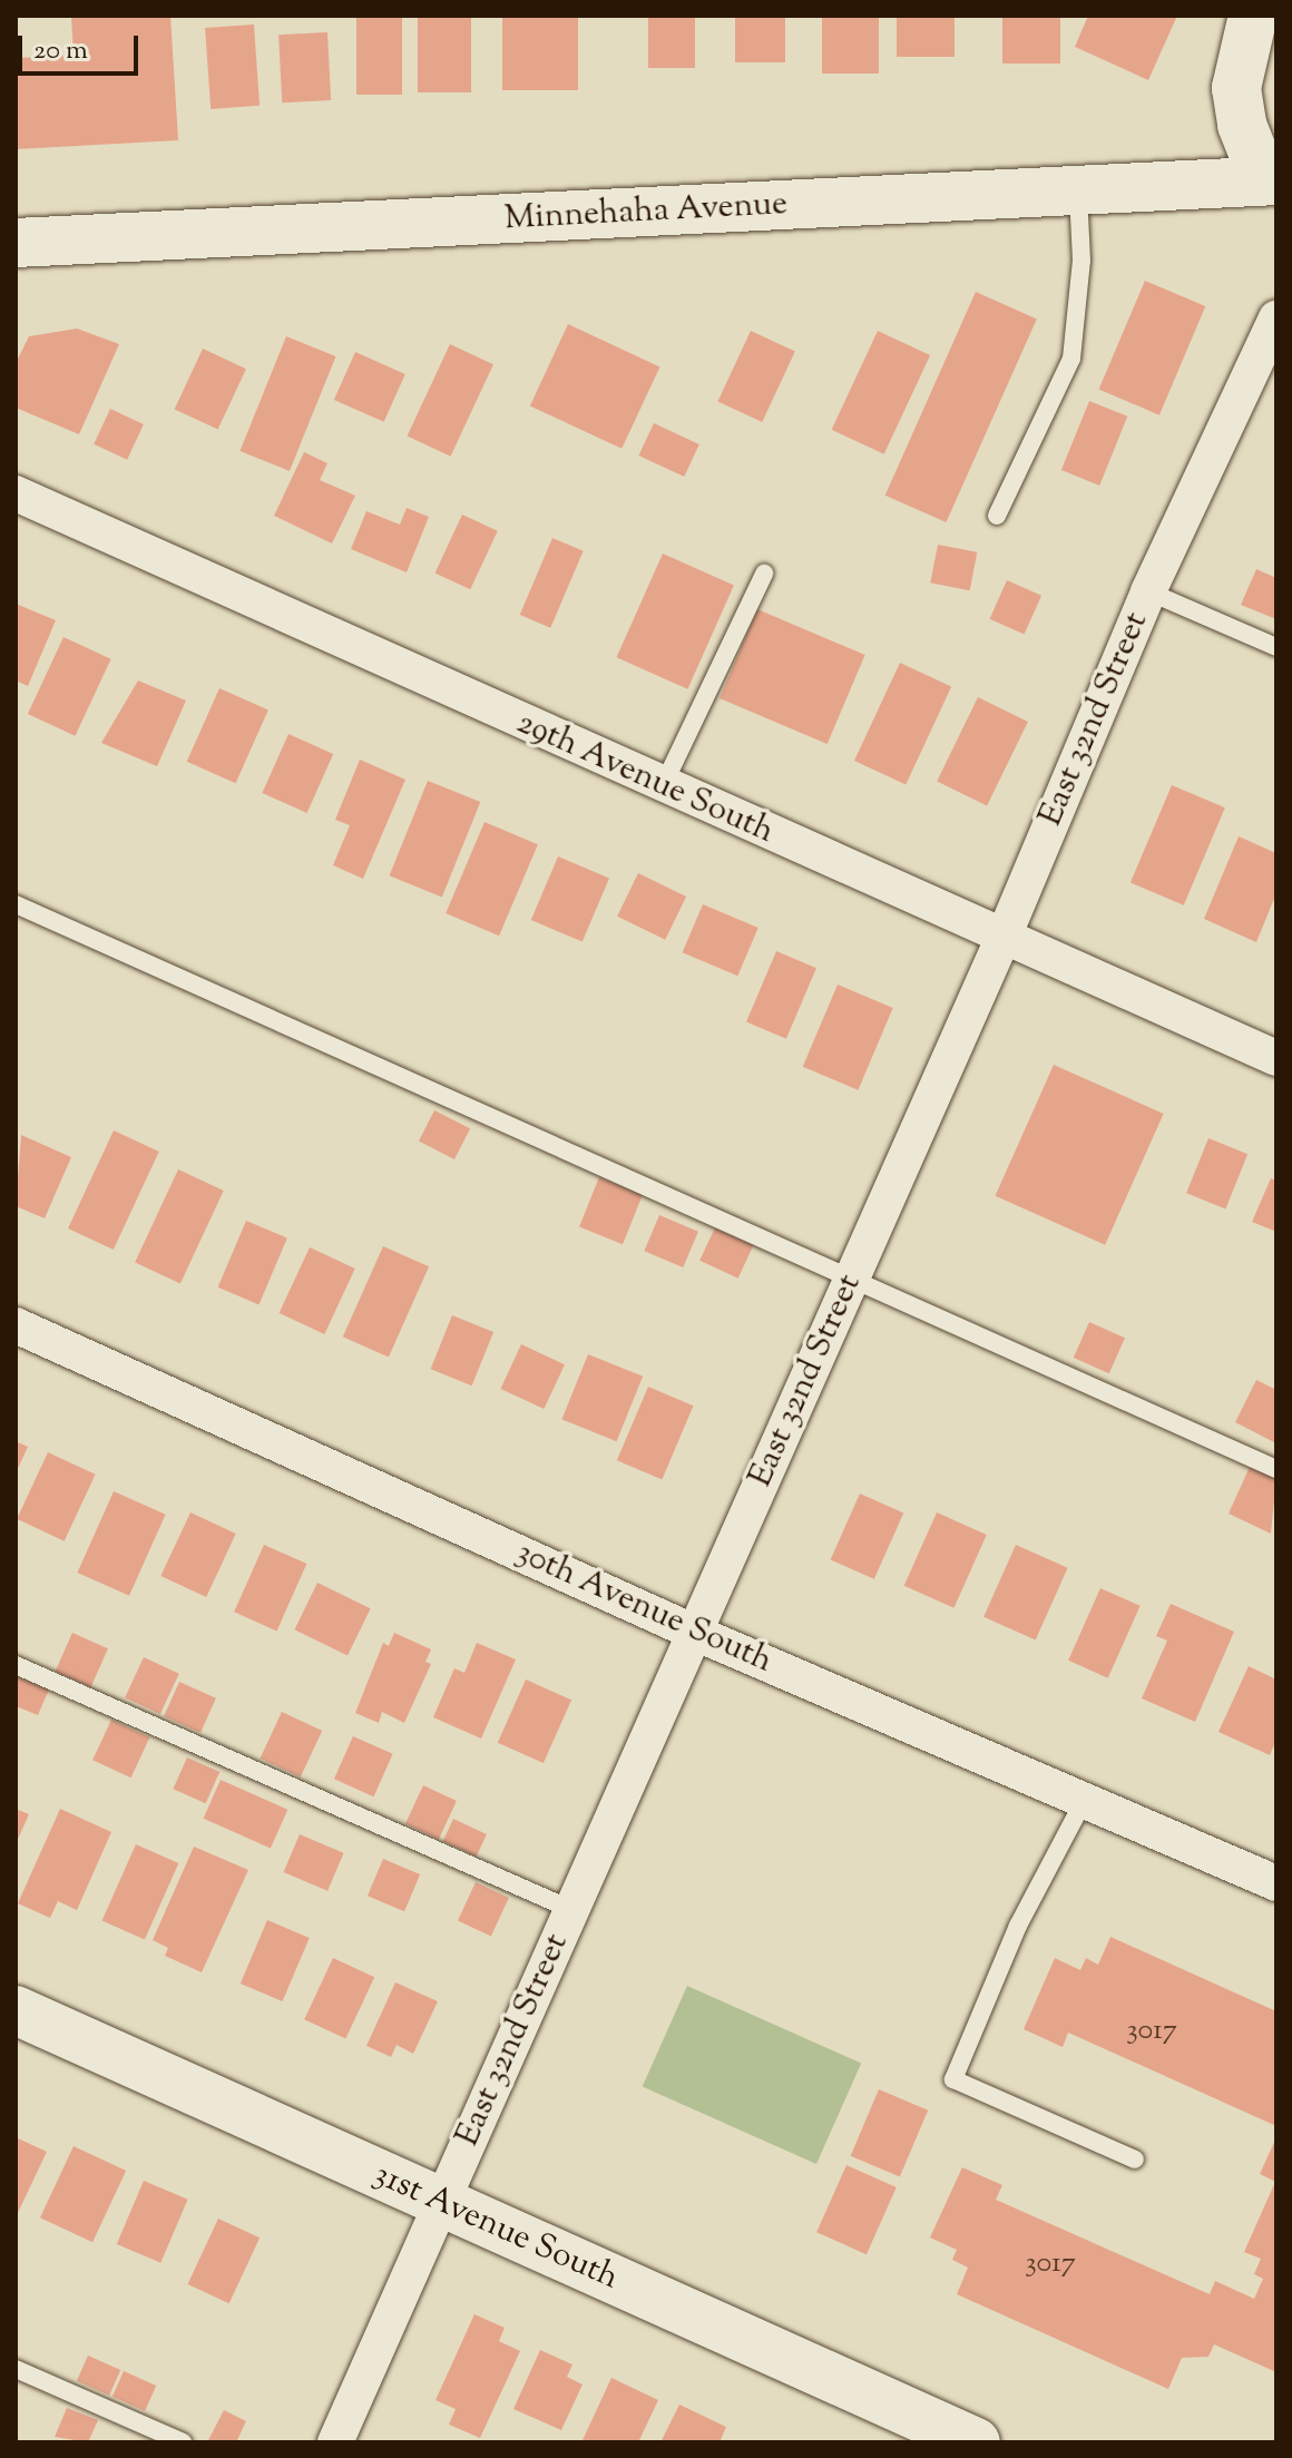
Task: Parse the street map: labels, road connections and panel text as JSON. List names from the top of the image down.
{
  "streets": {
    "main road": ["Minnehaha Avenue", "31st Avenue South"],
    "street": ["East 32nd Street", "29th Avenue South", "30th Avenue South"]
  },
  "crossings": [
    ["East 32nd Street", "29th Avenue South"],
    ["East 32nd Street", "30th Avenue South"],
    ["East 32nd Street", "31st Avenue South"]
  ],
  "house_numbers": ["3017", "3017"],
  "scale_bar": "20 m"
}
